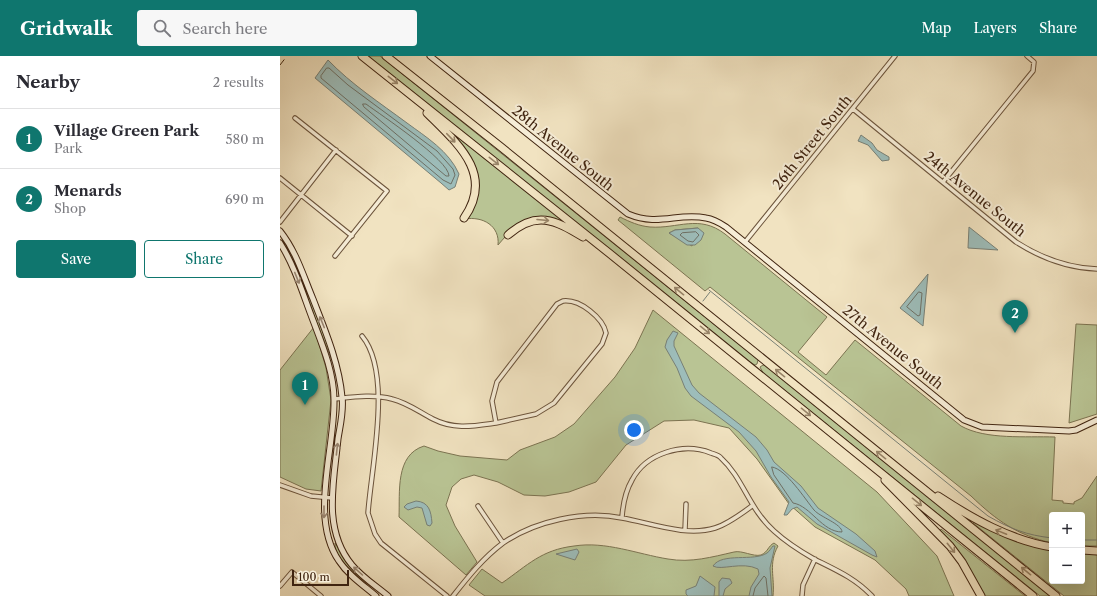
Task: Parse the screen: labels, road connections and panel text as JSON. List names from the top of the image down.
{
  "streets": {
    "street": [
      "26th Street South",
      "28th Avenue South",
      "24th Avenue South",
      "27th Avenue South"
    ]
  },
  "crossings": [
    ["26th Street South", "24th Avenue South"],
    ["26th Street South", "27th Avenue South"],
    ["28th Avenue South", "27th Avenue South"]
  ],
  "scale_bar": "100 m",
  "page": {
    "header": "Gridwalk",
    "search": "Search here",
    "nav": ["Map", "Layers", "Share"],
    "heading": ["Nearby", "2 results"],
    "list": [
      {
        "mark": "1",
        "name": "Village Green Park",
        "note": "Park",
        "value": "580 m"
      },
      {
        "mark": "2",
        "name": "Menards",
        "note": "Shop",
        "value": "690 m"
      }
    ],
    "buttons": ["Save", "Share"],
    "pins": ["2", "1"],
    "map_buttons": ["+", "−"],
    "scale": "100 m"
  }
}
